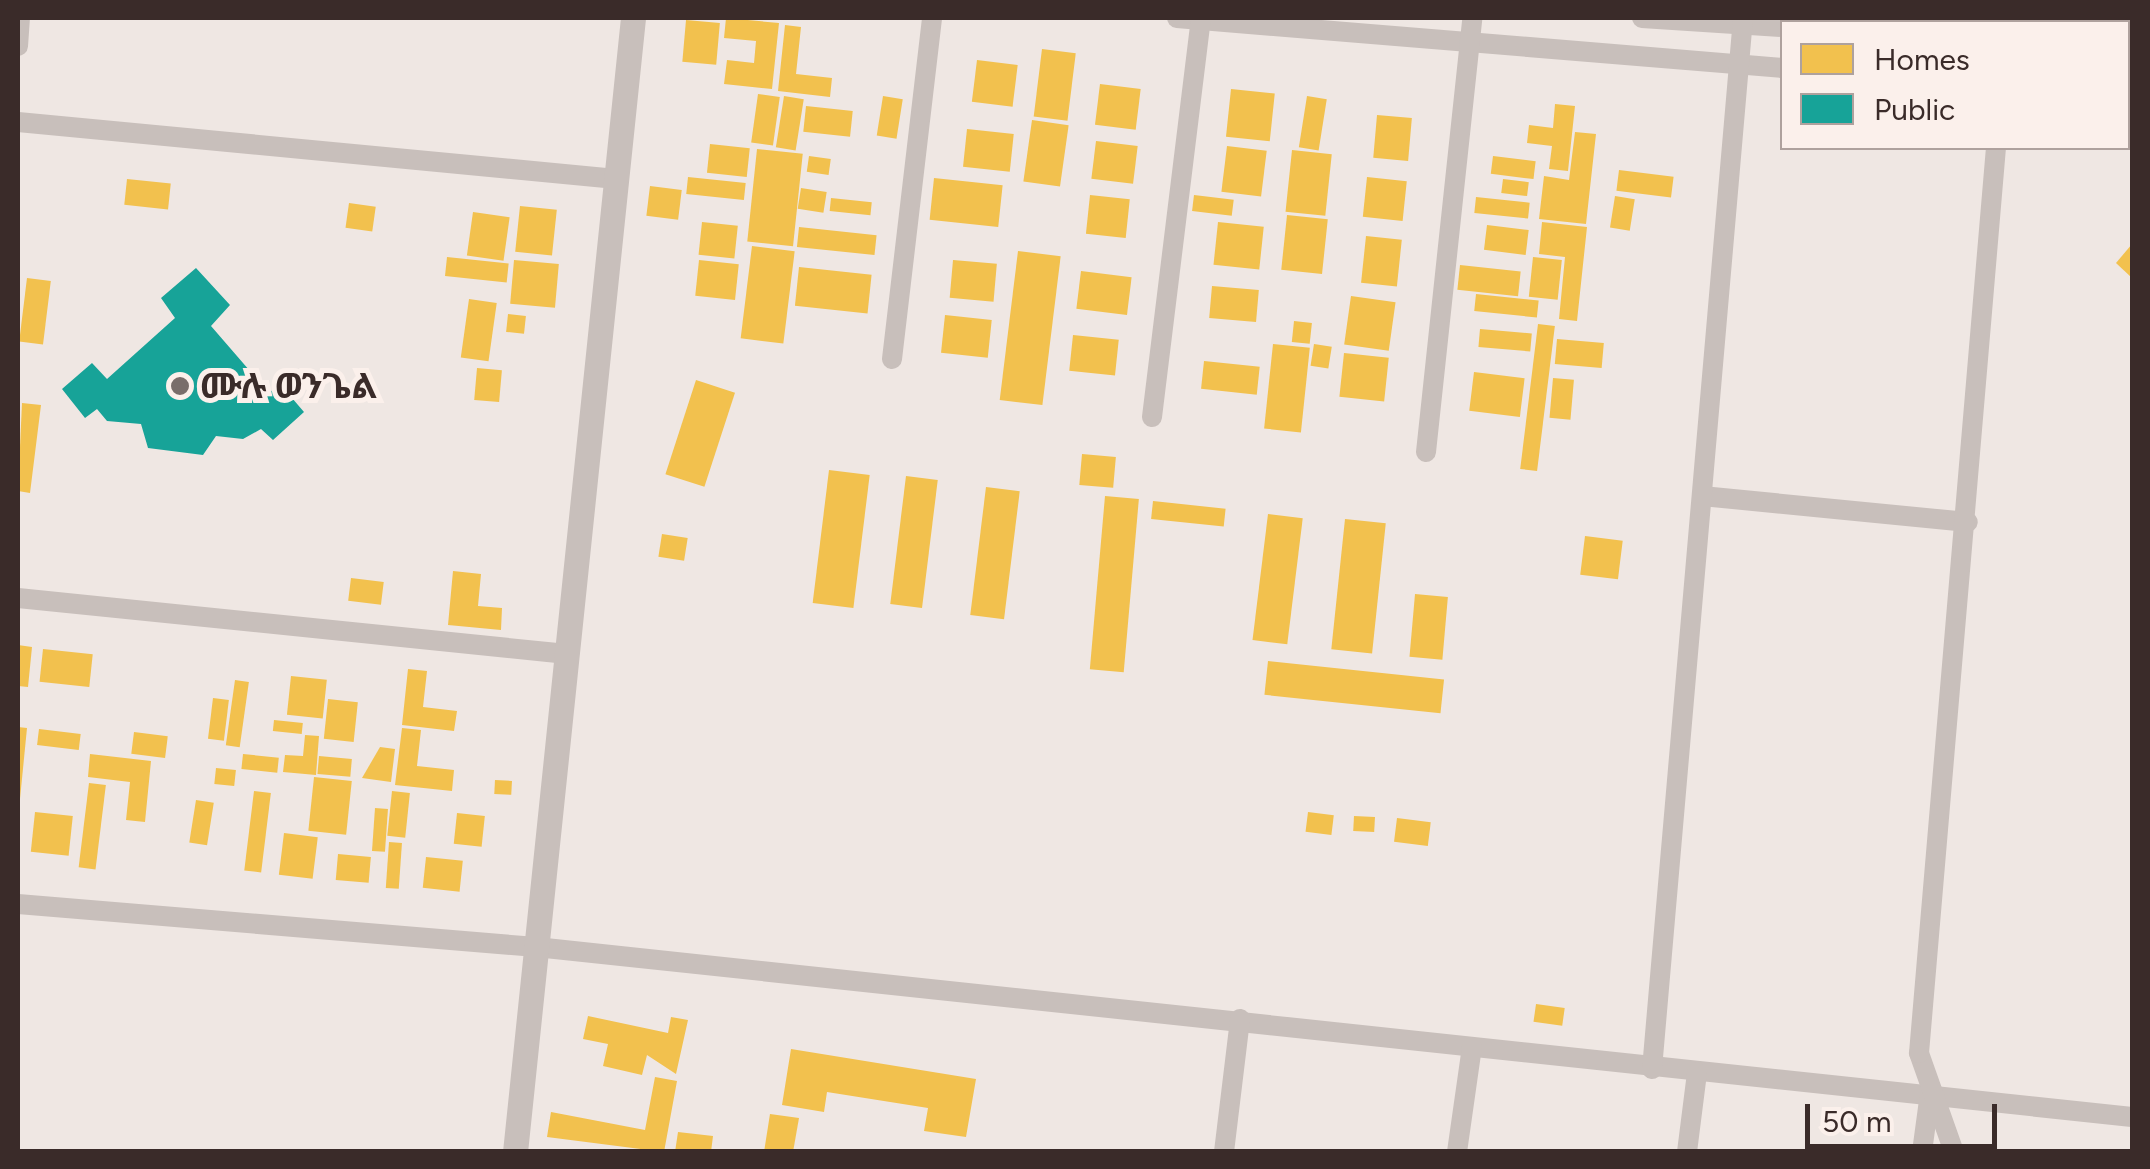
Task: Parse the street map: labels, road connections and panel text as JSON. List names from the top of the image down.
{
  "places": ["ሙሉ ወንጌል"],
  "legend": ["Homes", "Public"],
  "scale_bar": "50 m"
}
